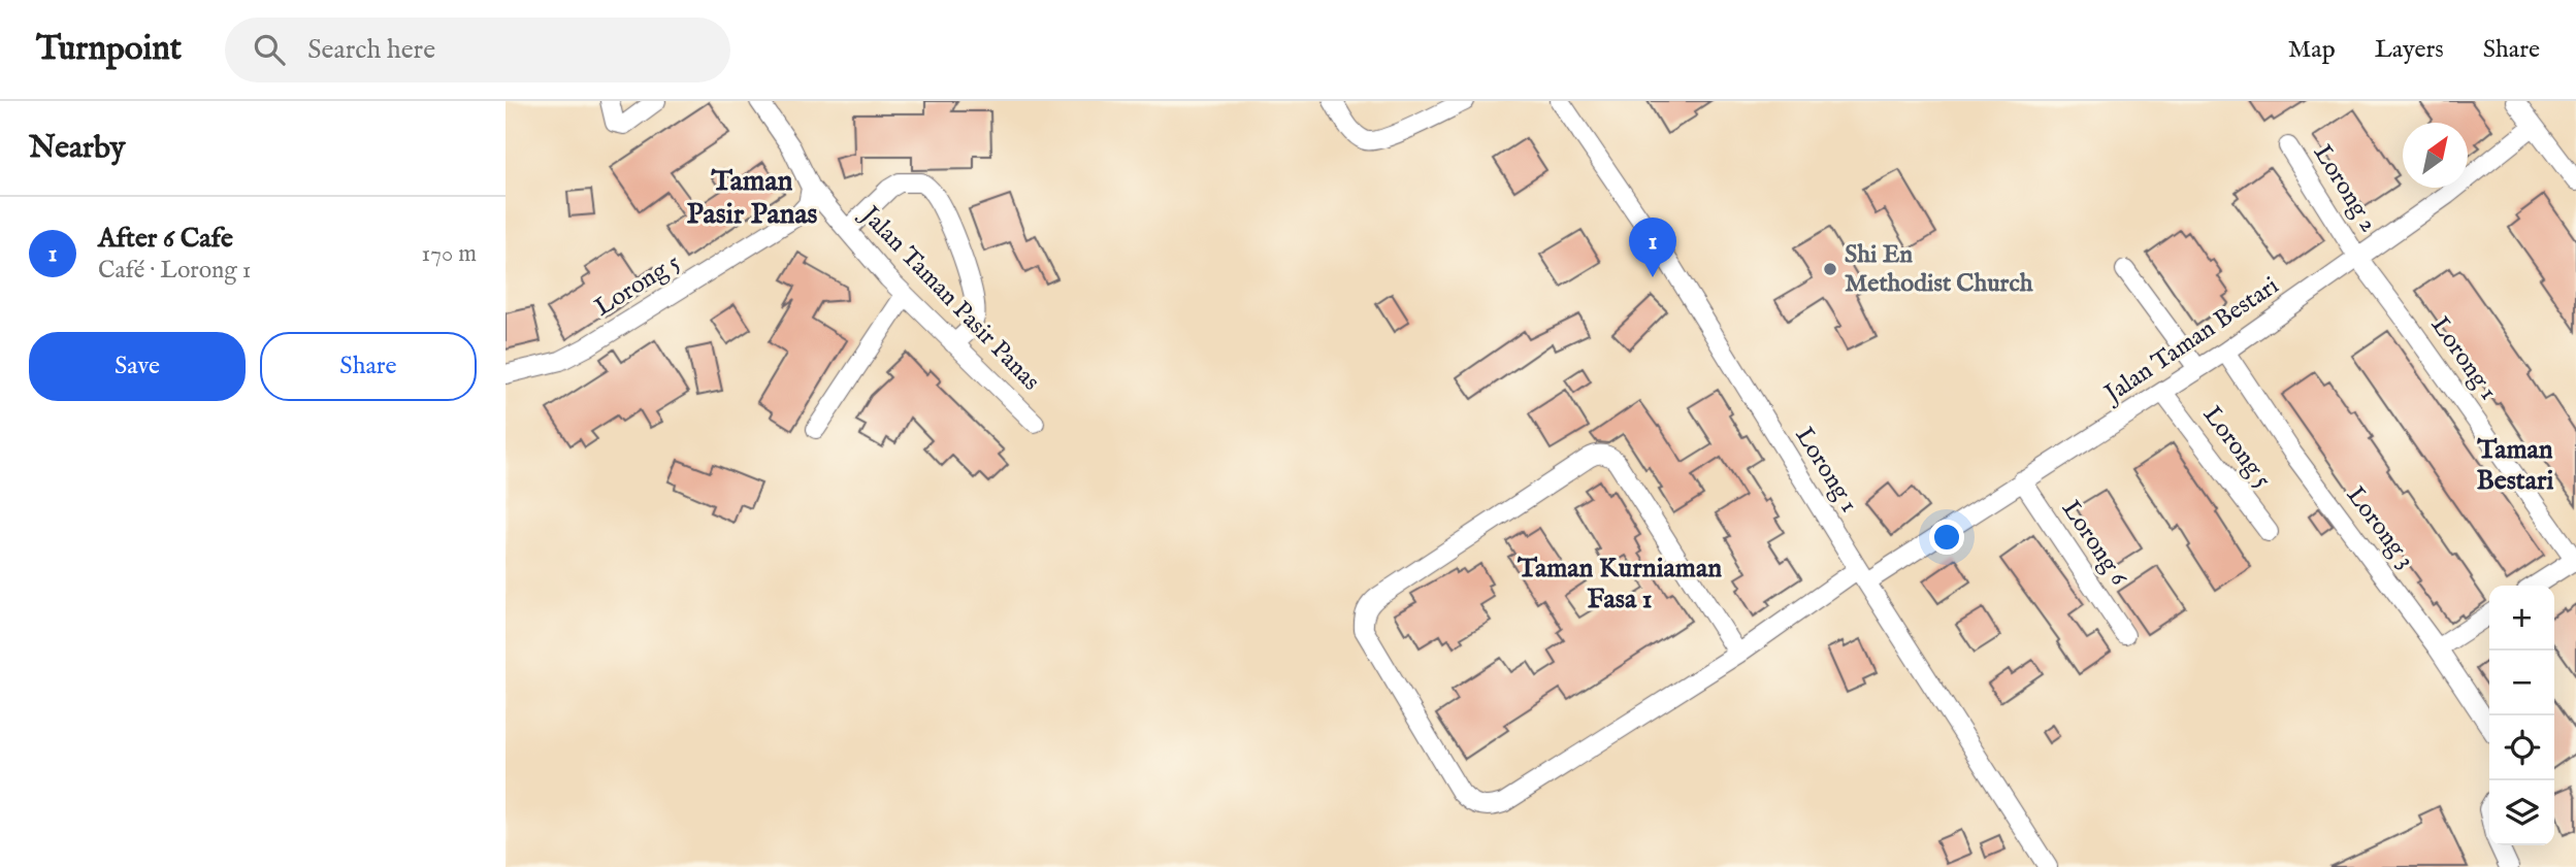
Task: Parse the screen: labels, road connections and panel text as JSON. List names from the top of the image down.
{
  "streets": {
    "street": [
      "Lorong 2",
      "Lorong 5",
      "Jalan Taman Pasir Panas",
      "Jalan Taman Bestari",
      "Lorong 1",
      "Lorong 3",
      "Lorong 6"
    ]
  },
  "crossings": [
    ["Lorong 2", "Jalan Taman Bestari"],
    ["Lorong 2", "Lorong 1"],
    ["Lorong 5", "Jalan Taman Pasir Panas"],
    ["Lorong 5", "Jalan Taman Bestari"],
    ["Jalan Taman Bestari", "Lorong 1"],
    ["Jalan Taman Bestari", "Lorong 3"],
    ["Jalan Taman Bestari", "Lorong 6"]
  ],
  "districts": ["Taman Pasir Panas", "Taman Bestari", "Taman Kurniaman Fasa 1"],
  "places": ["Shi En Methodist Church"],
  "north": "top right",
  "page": {
    "header": "Turnpoint",
    "search": "Search here",
    "nav": ["Map", "Layers", "Share"],
    "heading": "Nearby",
    "list": [
      {
        "mark": "1",
        "name": "After 6 Cafe",
        "note": "Café · Lorong 1",
        "value": "170 m"
      }
    ],
    "pins": "1",
    "buttons": ["Save", "Share"],
    "map_buttons": ["+", "−"]
  }
}
